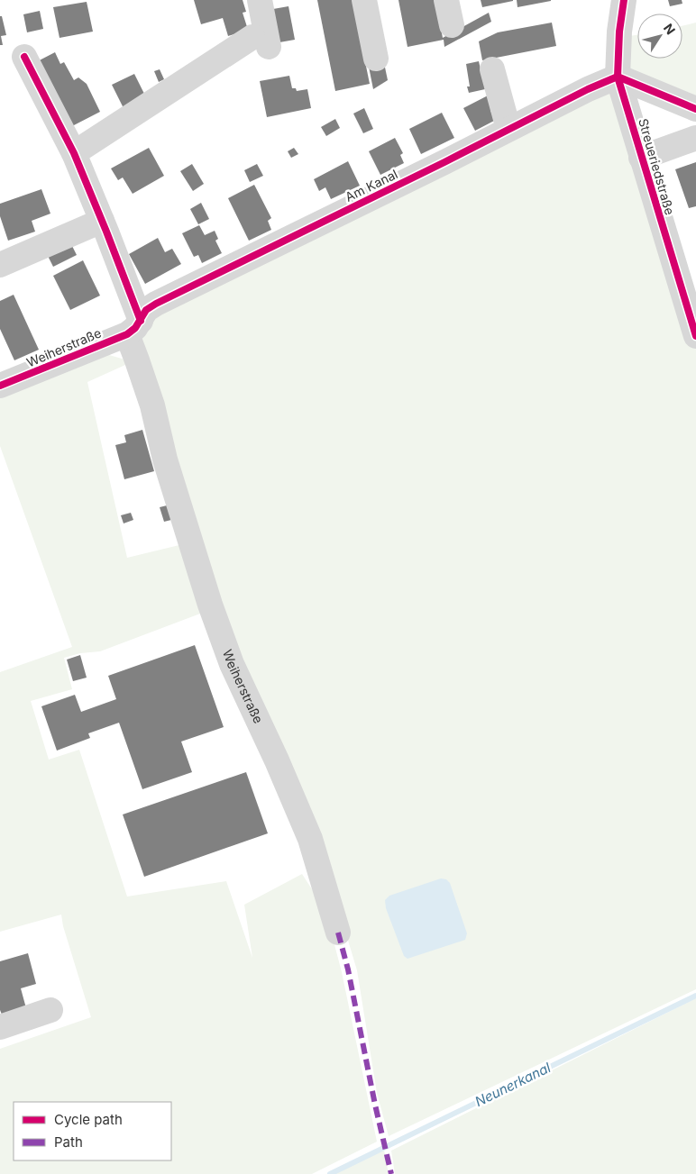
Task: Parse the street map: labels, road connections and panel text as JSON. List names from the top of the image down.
{
  "streets": {
    "street": ["Streueriedstraße", "Am Kanal", "Weiherstraße"]
  },
  "crossings": [
    ["Streueriedstraße", "Am Kanal"],
    ["Am Kanal", "Weiherstraße"]
  ],
  "water": ["Neunerkanal"],
  "legend": ["Cycle path", "Path"],
  "north": "top right"
}
